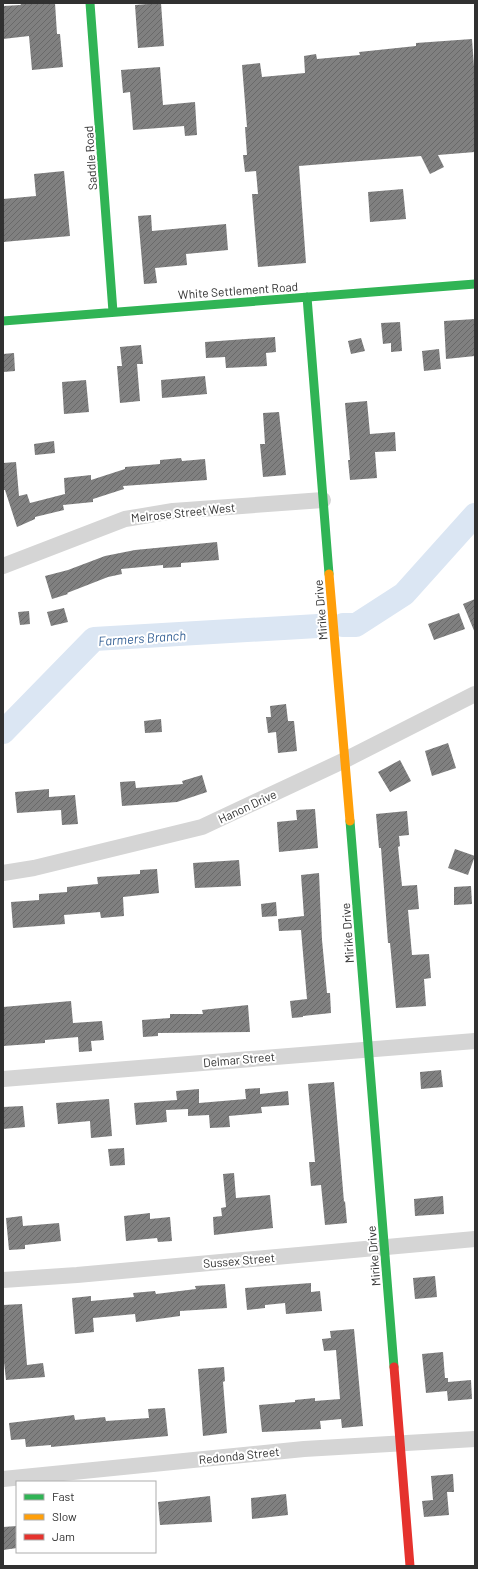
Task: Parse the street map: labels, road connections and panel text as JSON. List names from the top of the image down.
{
  "streets": {
    "street": [
      "Saddle Road",
      "White Settlement Road",
      "Melrose Street West",
      "Mirike Drive",
      "Hanon Drive",
      "Delmar Street",
      "Sussex Street",
      "Redonda Street"
    ]
  },
  "crossings": [
    ["Saddle Road", "White Settlement Road"],
    ["White Settlement Road", "Mirike Drive"],
    ["Melrose Street West", "Mirike Drive"],
    ["Mirike Drive", "Hanon Drive"],
    ["Mirike Drive", "Delmar Street"],
    ["Mirike Drive", "Sussex Street"],
    ["Mirike Drive", "Redonda Street"]
  ],
  "water": ["Farmers Branch"],
  "legend": ["Fast", "Slow", "Jam"]
}
